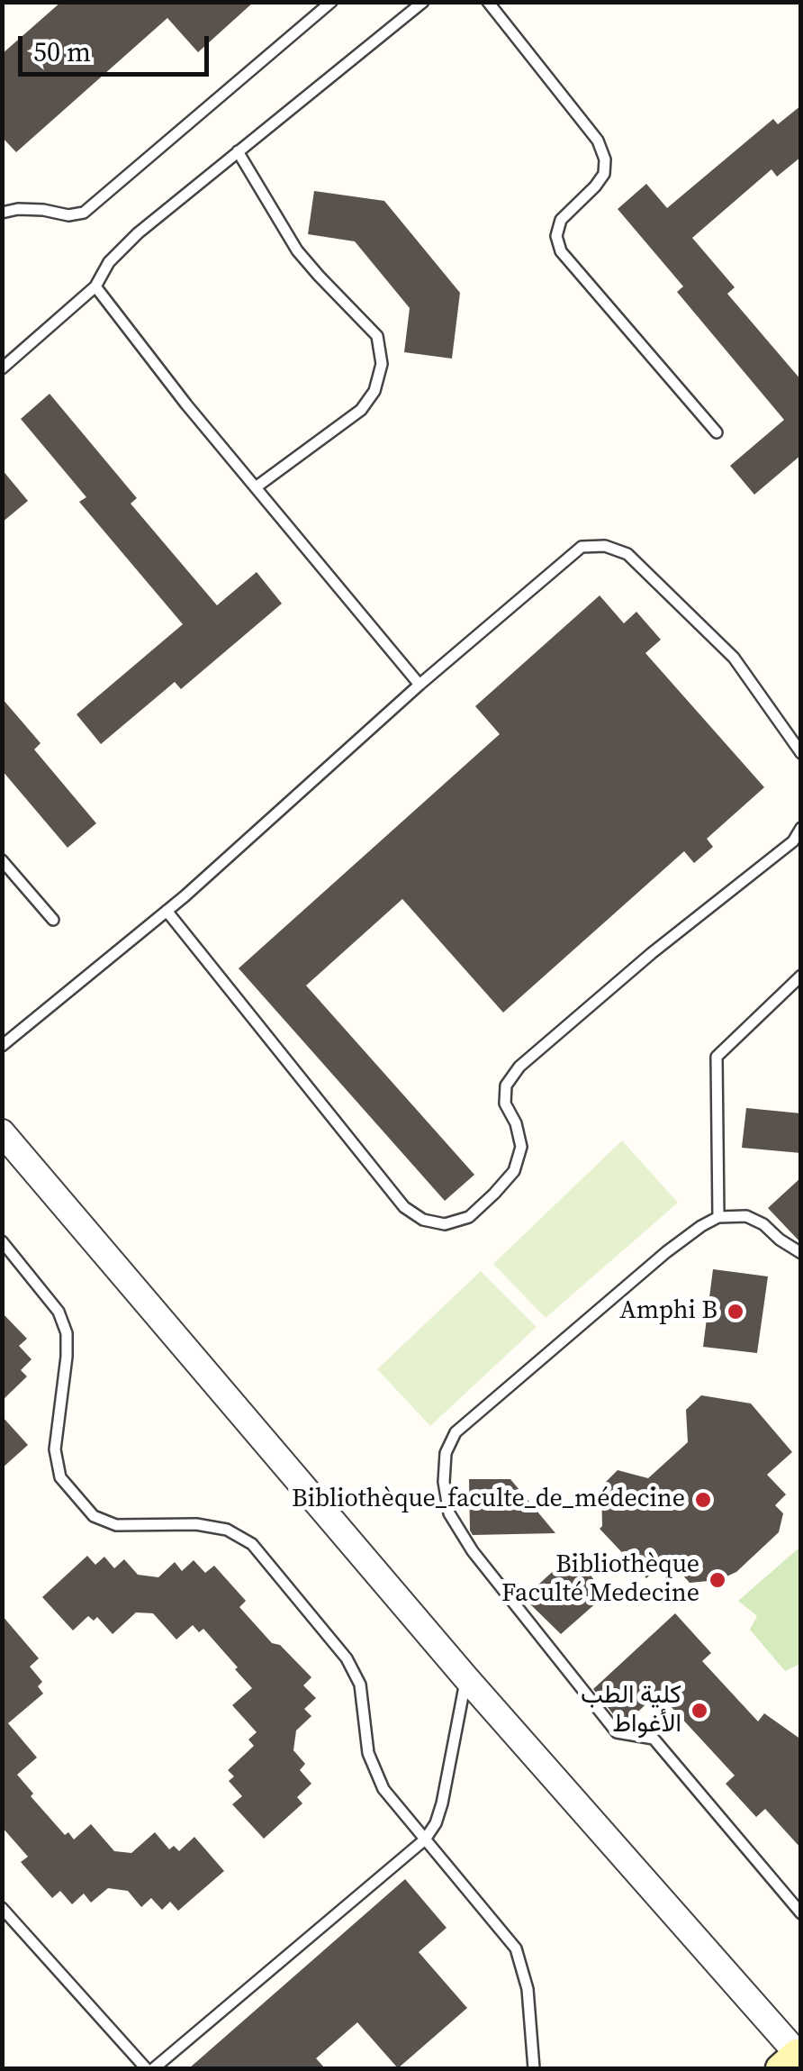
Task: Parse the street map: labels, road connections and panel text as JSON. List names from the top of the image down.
{
  "places": [
    "Amphi B",
    "Bibliothèque_faculte_de_médecine",
    "Bibliothèque Faculté Medecine",
    "كلية الطب الأغواط"
  ],
  "scale_bar": "50 m"
}
